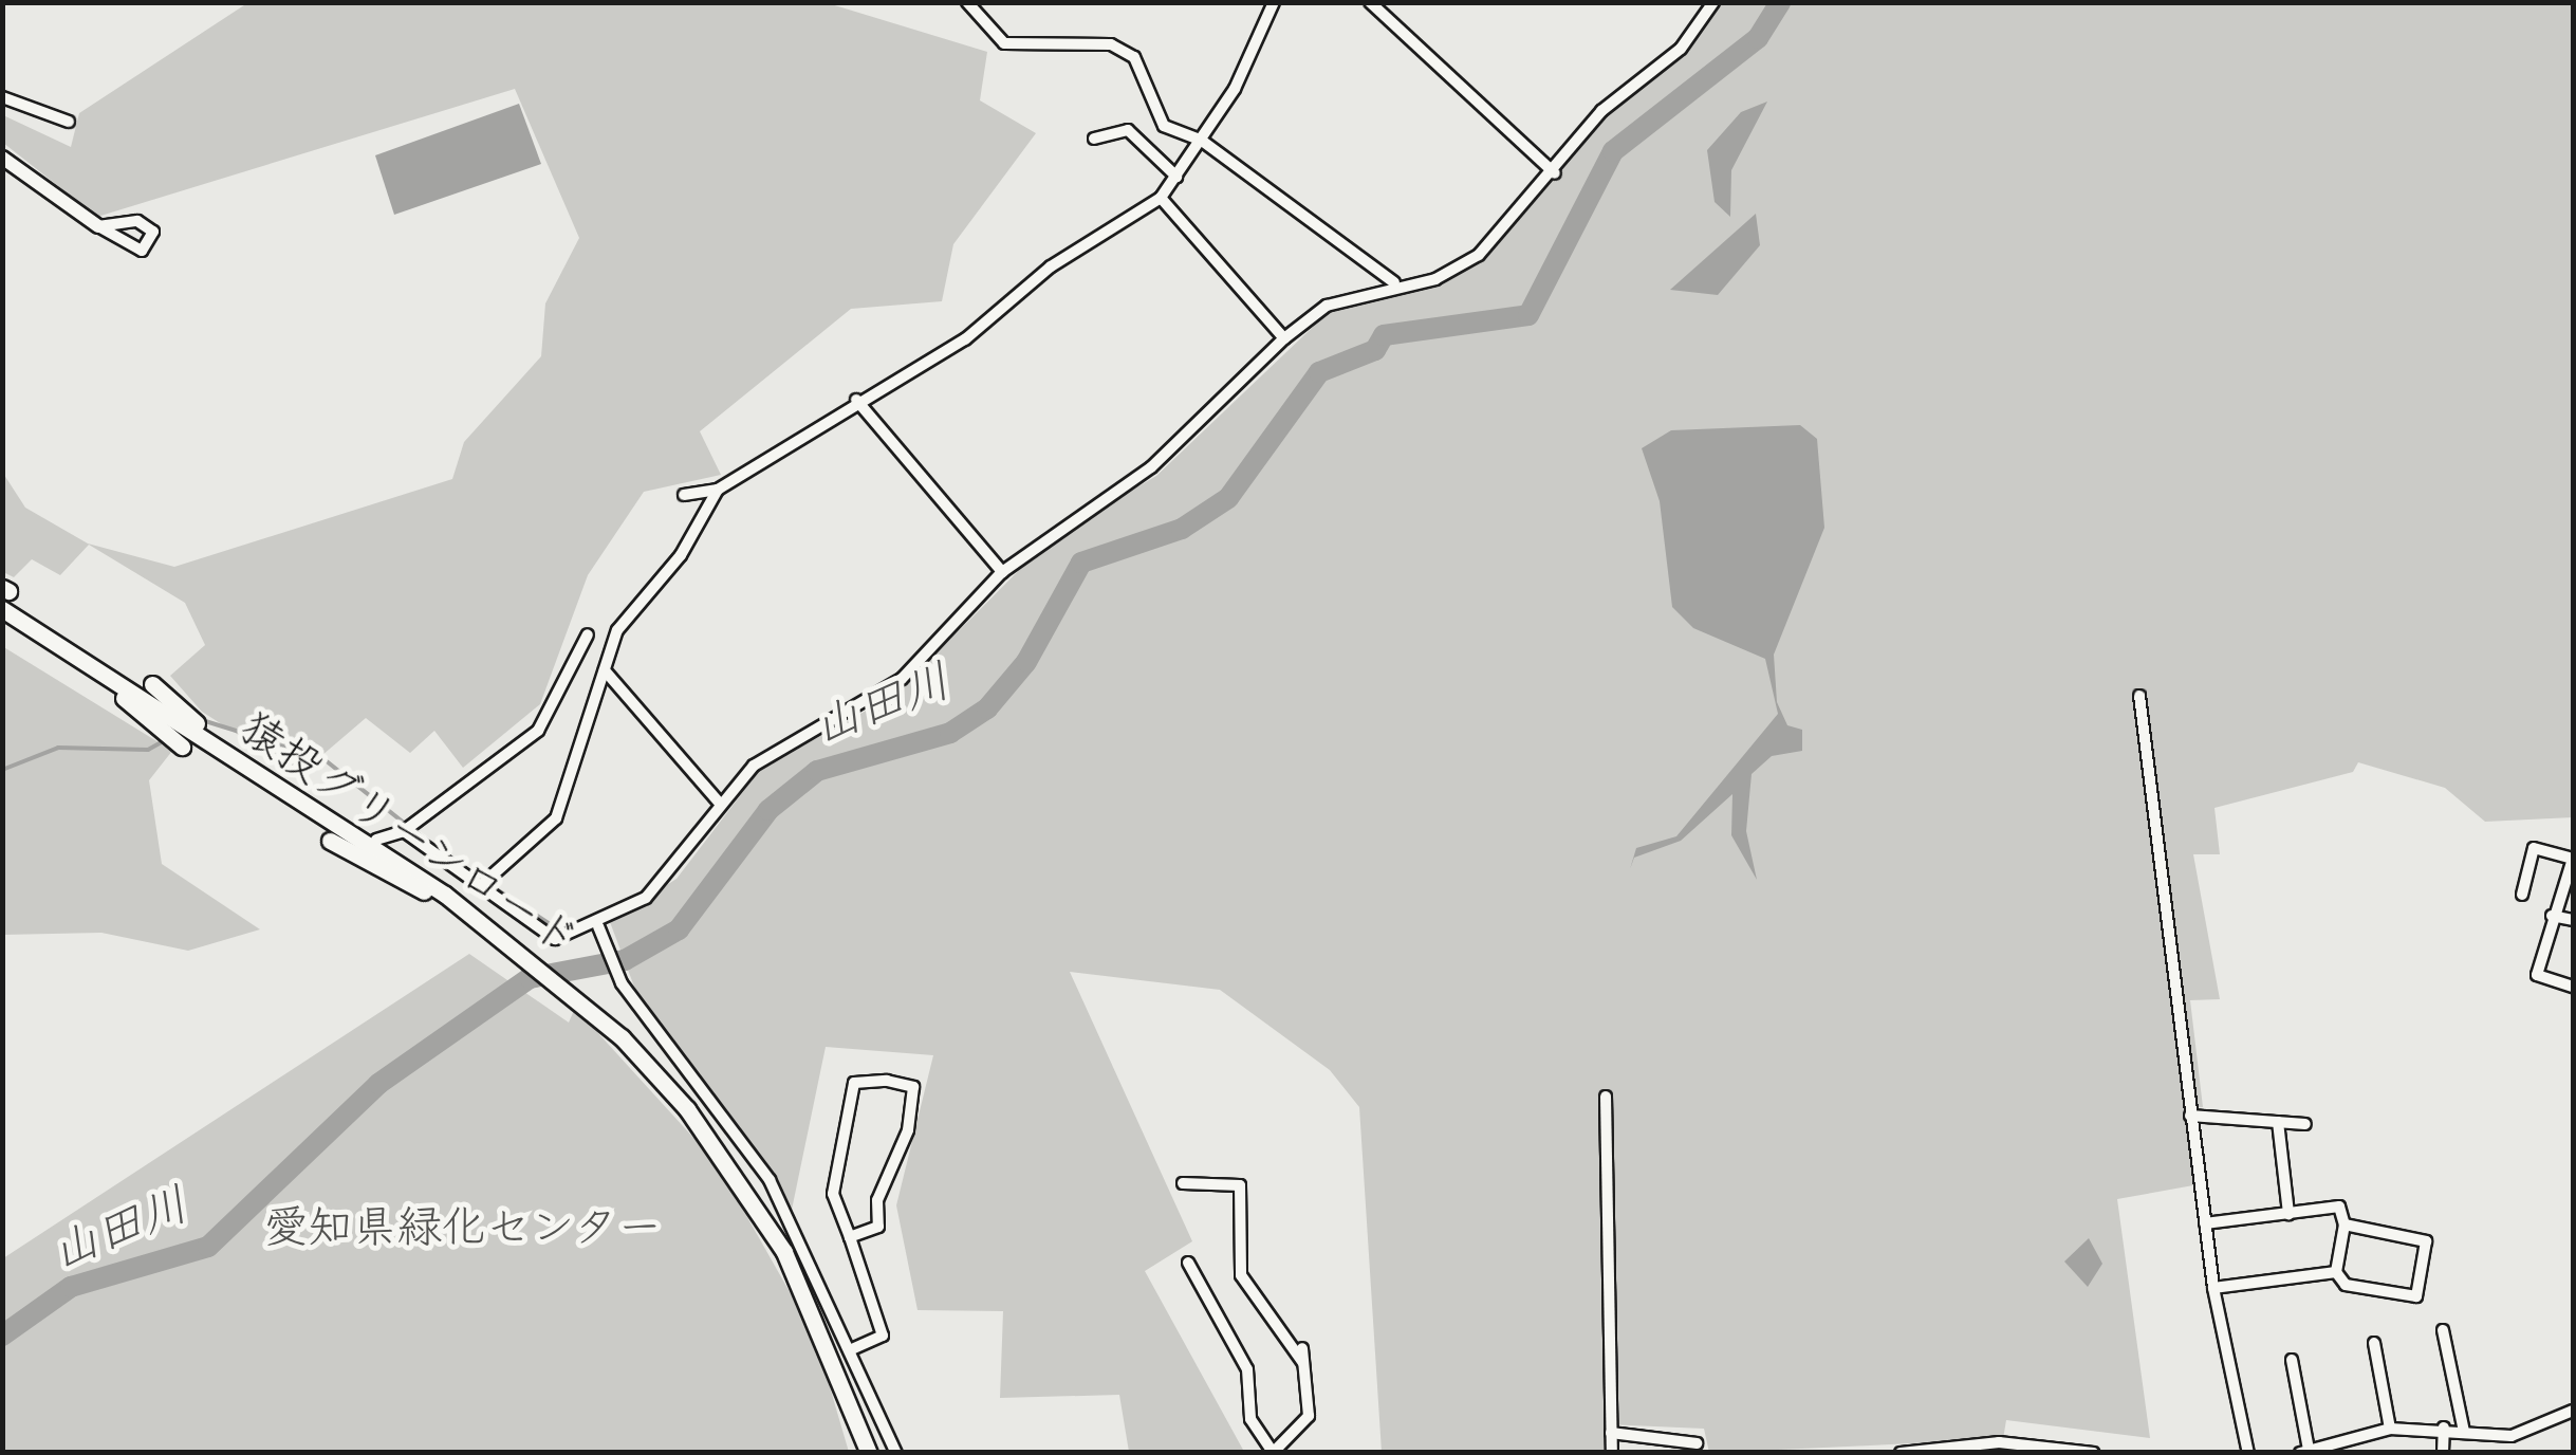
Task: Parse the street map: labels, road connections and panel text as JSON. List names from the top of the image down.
{
  "streets": {
    "main road": ["猿投グリーンロード"]
  },
  "water": ["山田川"],
  "parks": ["愛知県緑化センター"]
}
